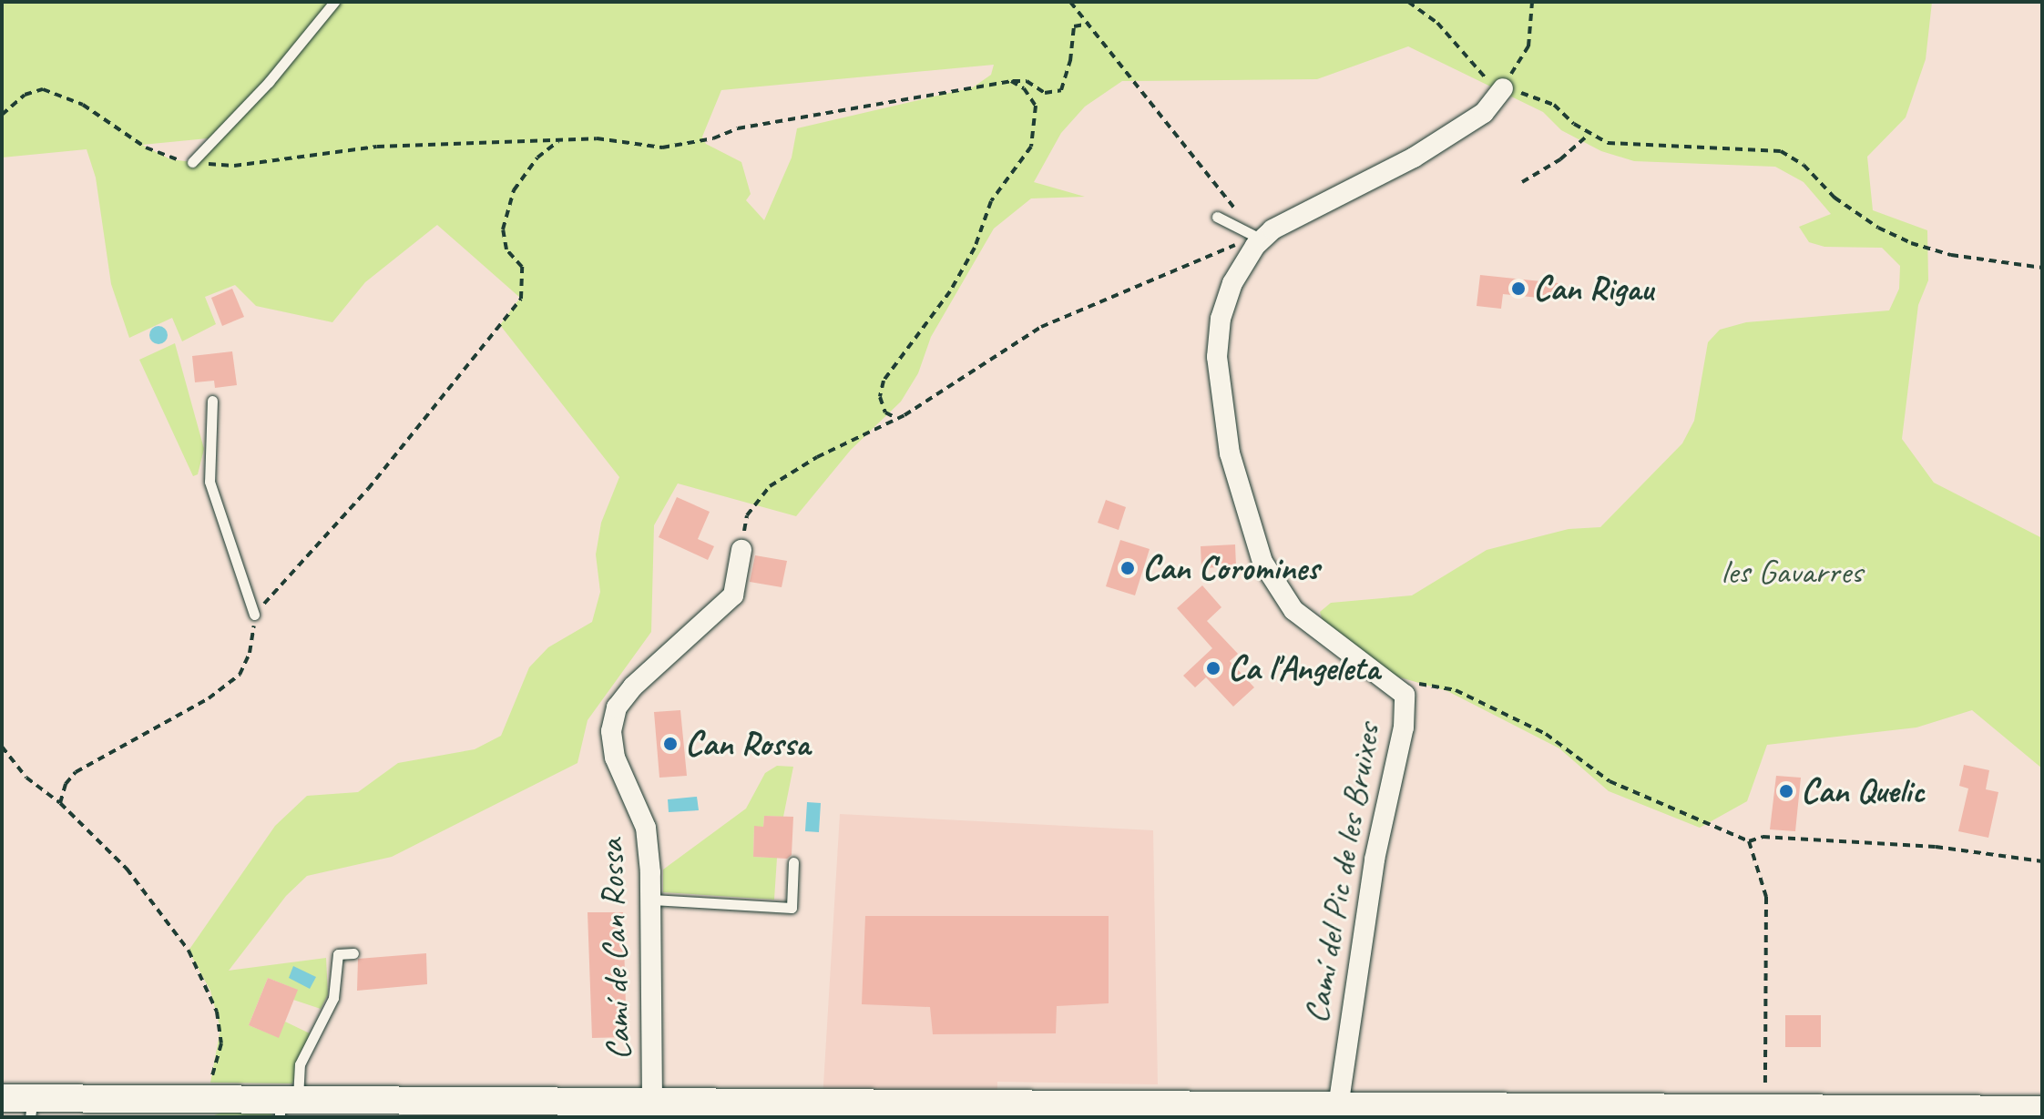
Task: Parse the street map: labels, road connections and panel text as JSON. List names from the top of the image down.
{
  "streets": {
    "street": ["Camí del Pic de les Bruixes", "Camí de Can Rossa"]
  },
  "parks": ["les Gavarres"],
  "places": [
    "Can Rigau",
    "Can Coromines",
    "Ca l'Angeleta",
    "Can Rossa",
    "Can Quelic"
  ]
}
